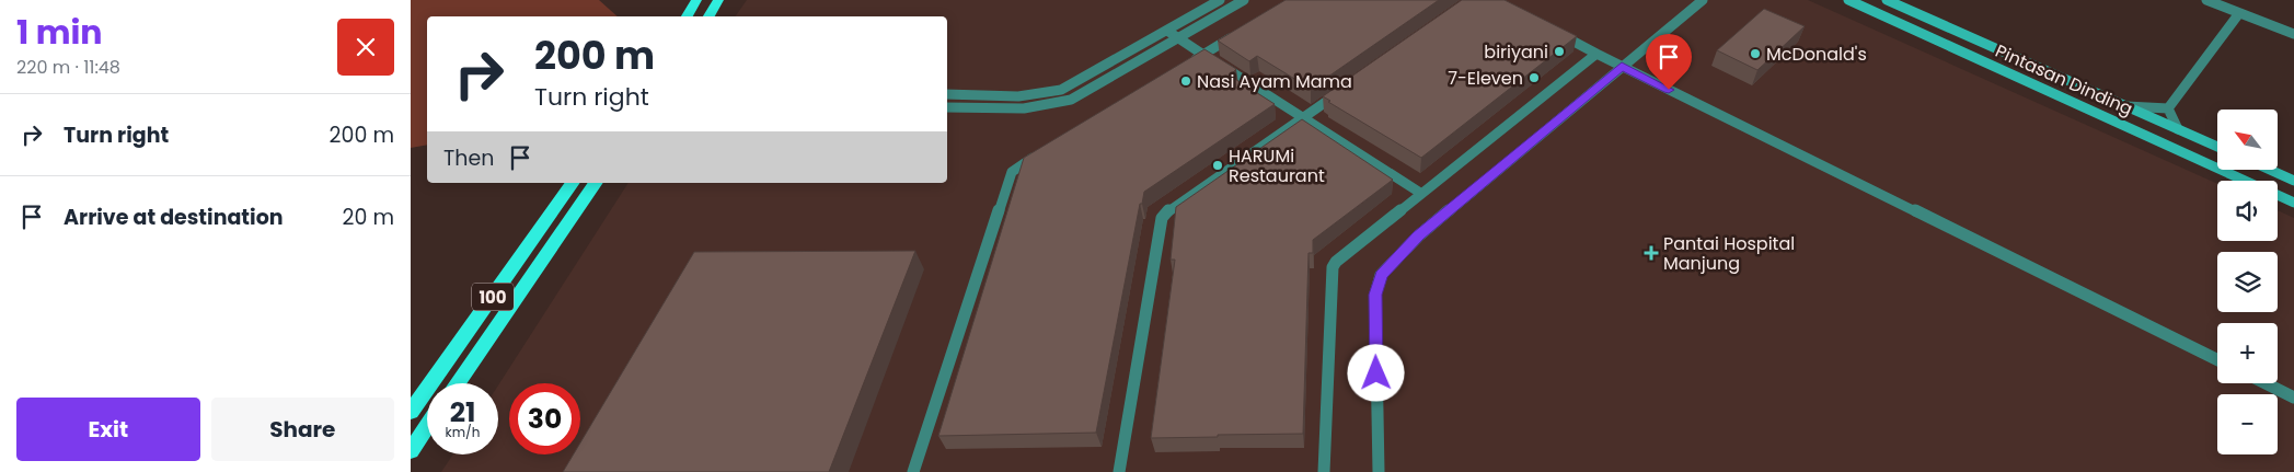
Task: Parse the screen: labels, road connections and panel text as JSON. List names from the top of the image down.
{
  "streets": {
    "highway": ["100"],
    "main road": ["Pintasan Dinding"]
  },
  "places": {
    "other": [
      "biriyani",
      "McDonald's",
      "7-Eleven",
      "Nasi Ayam Mama",
      "HARUMi Restaurant"
    ],
    "health": ["Pantai Hospital Manjung"]
  },
  "north": "top left",
  "page": {
    "heading": ["1 min", "220 m · 11:48"],
    "turn": ["200 m", "Turn right"],
    "list": [
      {
        "name": "Turn right",
        "value": "200 m"
      },
      {
        "name": "Arrive at destination",
        "value": "20 m"
      }
    ],
    "map_buttons": ["+", "−"],
    "then": "Then",
    "speed": "21 km/h",
    "limit": "30",
    "buttons": ["Exit", "Share"]
  }
}
